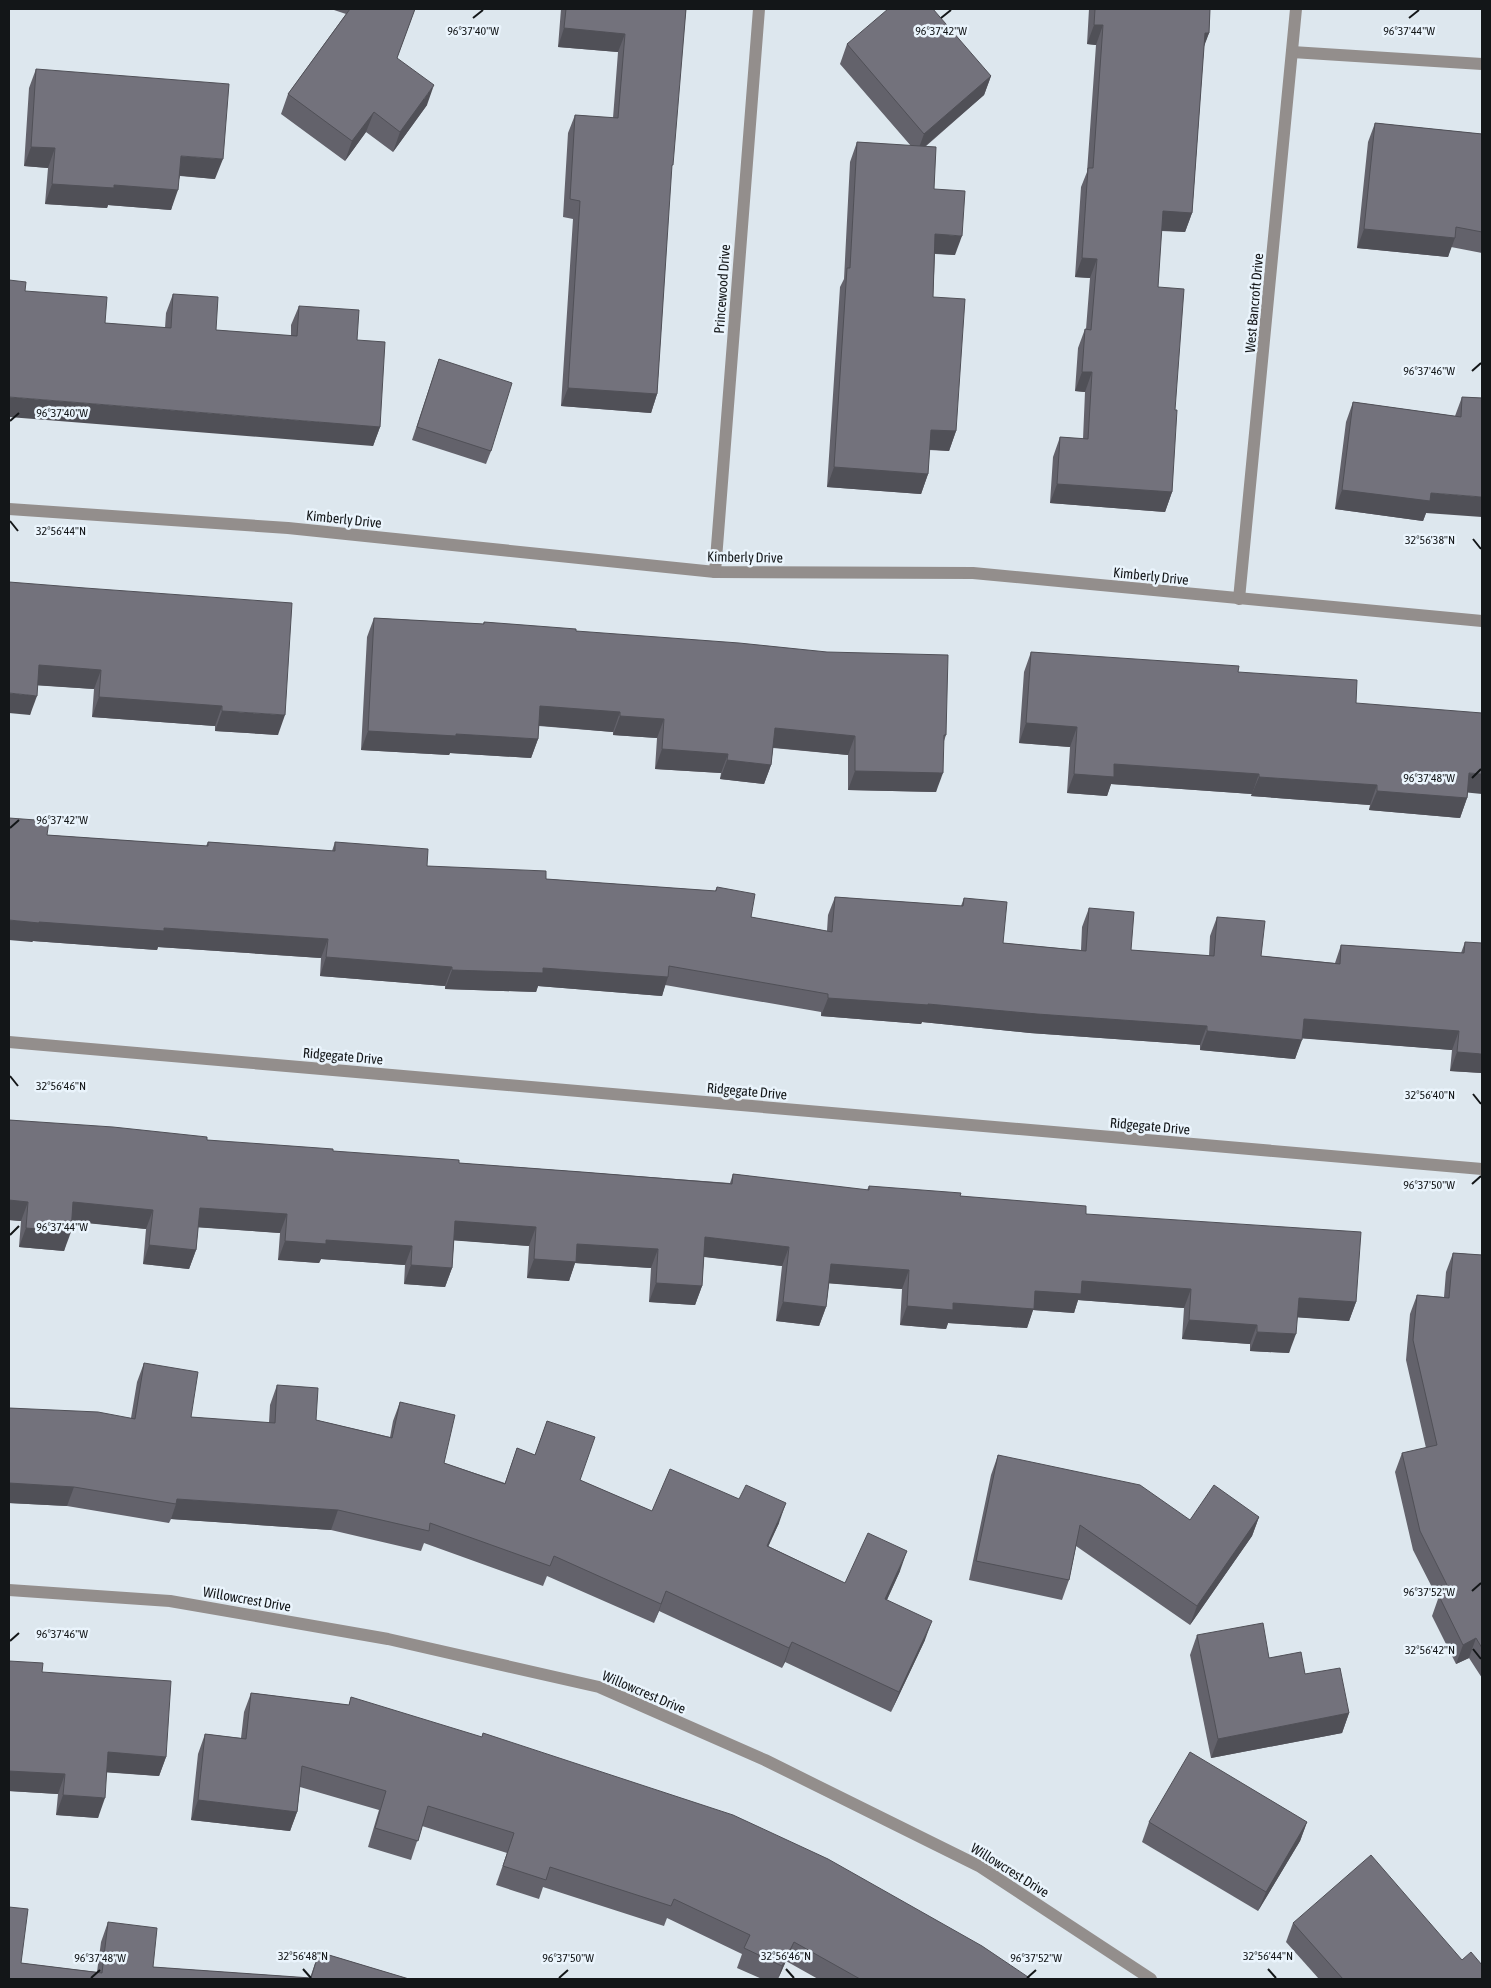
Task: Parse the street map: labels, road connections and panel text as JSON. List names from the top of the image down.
{
  "streets": {
    "street": [
      "Princewood Drive",
      "West Bancroft Drive",
      "Kimberly Drive",
      "Ridgegate Drive",
      "Willowcrest Drive"
    ]
  },
  "crossings": [
    ["Princewood Drive", "Kimberly Drive"],
    ["West Bancroft Drive", "Kimberly Drive"]
  ],
  "coordinates": [
    "96°37'40\"W",
    "96°37'42\"W",
    "96°37'44\"W",
    "96°37'46\"W",
    "32°56'44\"N",
    "32°56'38\"N",
    "96°37'48\"W",
    "32°56'46\"N",
    "32°56'40\"N",
    "96°37'50\"W",
    "96°37'52\"W",
    "32°56'42\"N",
    "32°56'48\"N"
  ]
}
